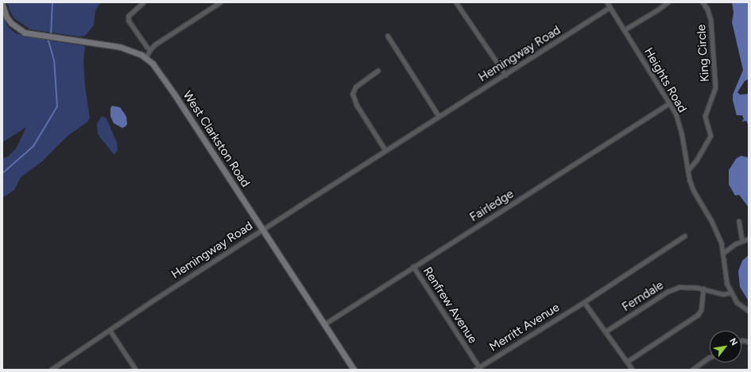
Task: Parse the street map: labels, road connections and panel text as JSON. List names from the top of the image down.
{
  "streets": {
    "main road": ["West Clarkston Road"],
    "street": [
      "King Circle",
      "Hemingway Road",
      "Heights Road",
      "Fairledge",
      "Ferndale",
      "Renfrew Avenue",
      "Merritt Avenue"
    ]
  },
  "crossings": [
    ["King Circle", "Heights Road"],
    ["Hemingway Road", "Heights Road"],
    ["Hemingway Road", "West Clarkston Road"],
    ["Heights Road", "Fairledge"],
    ["Heights Road", "Ferndale"],
    ["West Clarkston Road", "Fairledge"],
    ["Fairledge", "Renfrew Avenue"],
    ["Renfrew Avenue", "Merritt Avenue"]
  ],
  "north": "top right"
}
